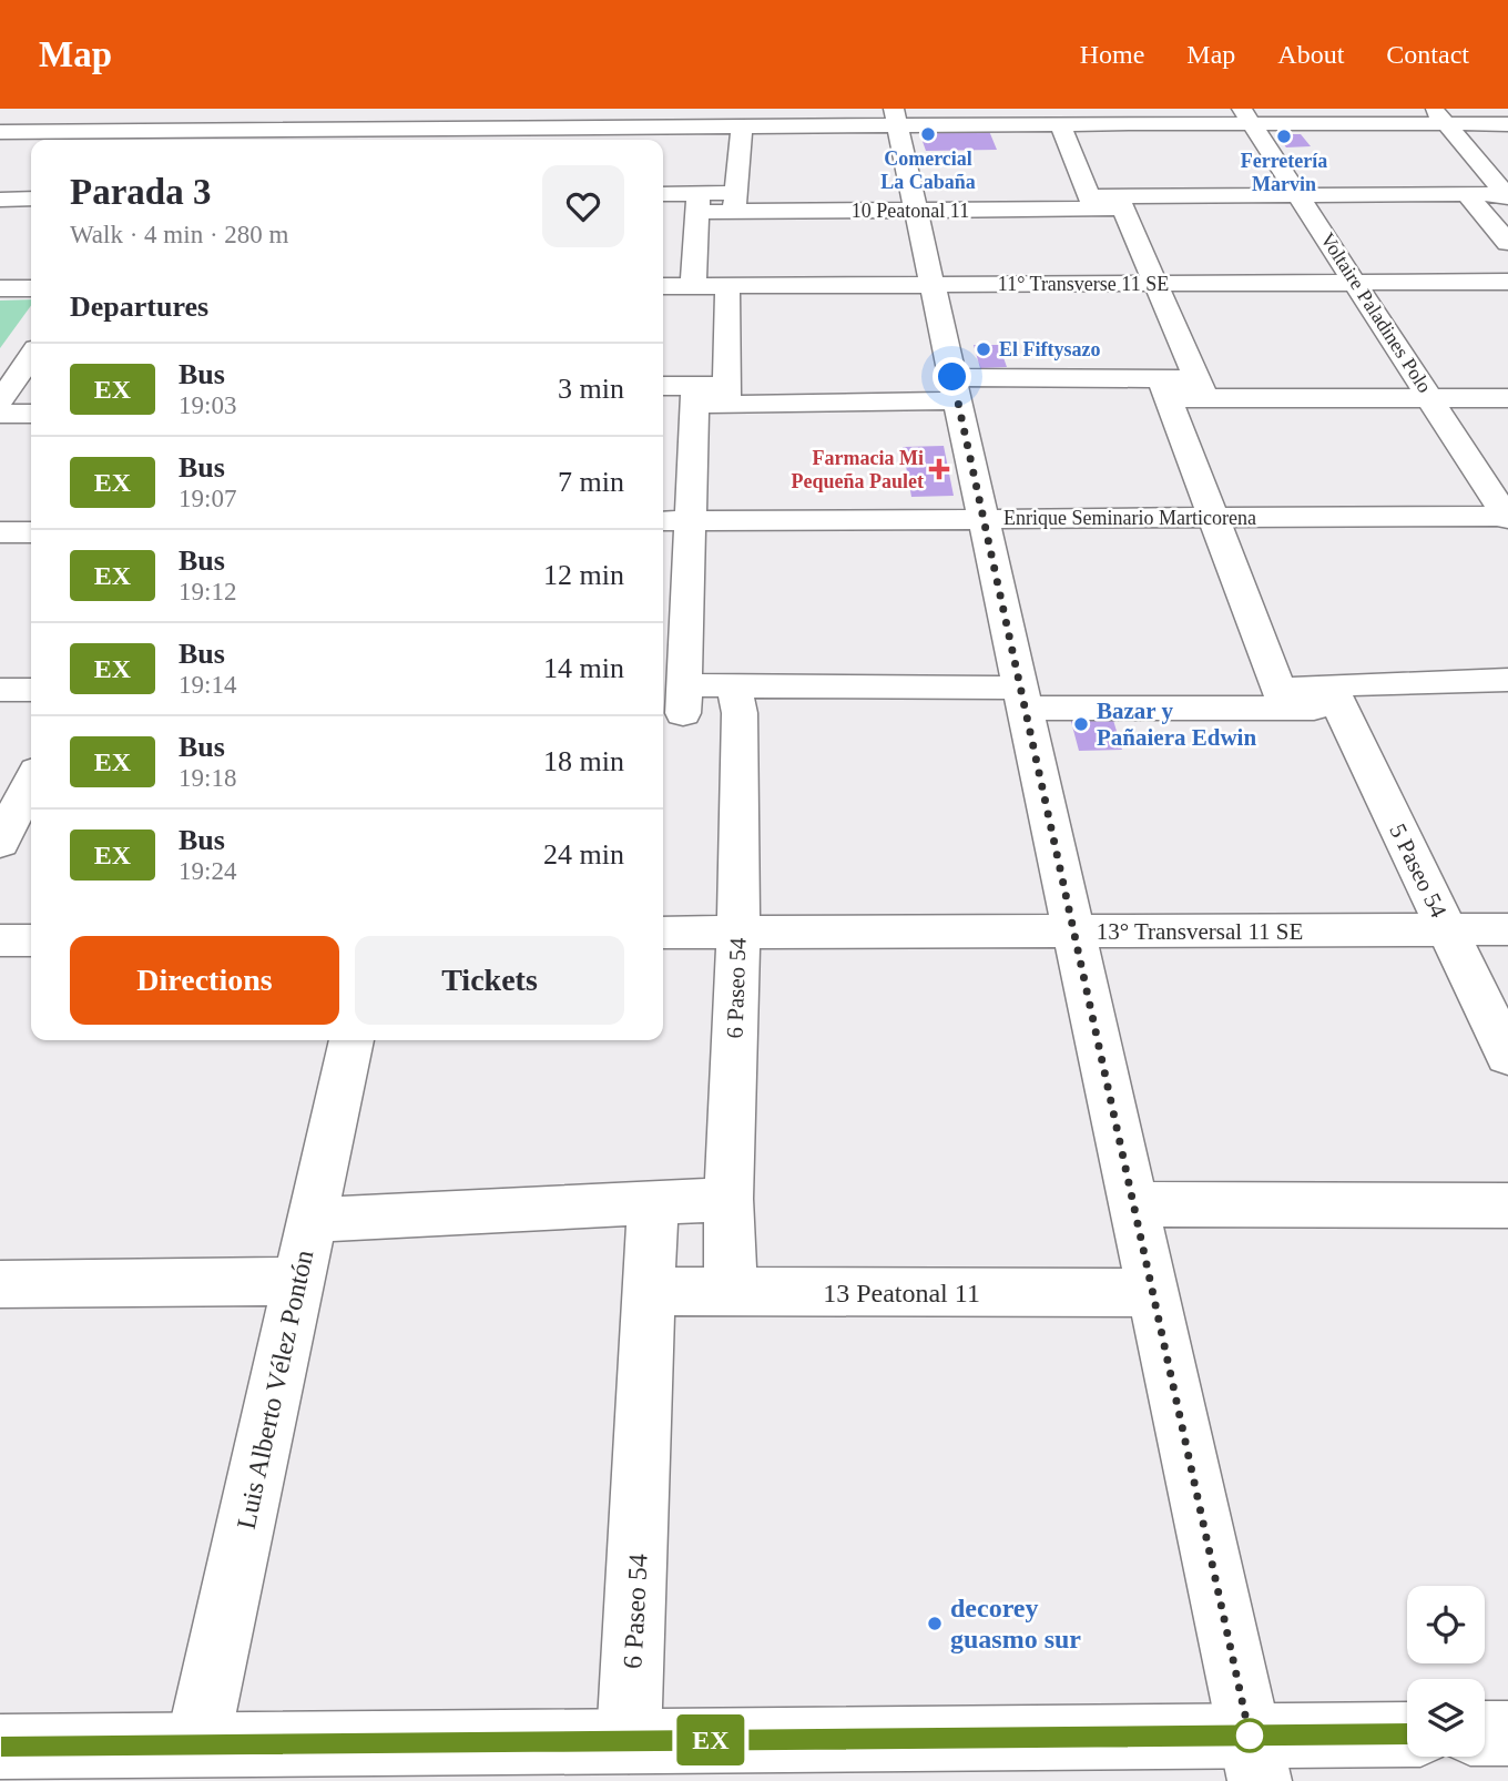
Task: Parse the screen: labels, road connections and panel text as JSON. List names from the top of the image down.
{
  "streets": {
    "street": [
      "10 Peatonal 11",
      "11° Transverse 11 SE",
      "Voltaire Paladines Polo",
      "Enrique Seminario Marticorena",
      "5 Paseo 54",
      "13° Transversal 11 SE",
      "6 Paseo 54",
      "13 Peatonal 11",
      "Luis Alberto Vélez Pontón"
    ]
  },
  "crossings": [
    ["10 Peatonal 11", "Voltaire Paladines Polo"],
    ["11° Transverse 11 SE", "Voltaire Paladines Polo"],
    ["Voltaire Paladines Polo", "Enrique Seminario Marticorena"],
    ["5 Paseo 54", "13° Transversal 11 SE"],
    ["13° Transversal 11 SE", "6 Paseo 54"],
    ["6 Paseo 54", "13 Peatonal 11"]
  ],
  "places": {
    "other": [
      "Comercial La Cabaña",
      "Ferretería Marvin",
      "El Fiftysazo",
      "Bazar y Pañaiera Edwin",
      "decorey guasmo sur"
    ],
    "health": ["Farmacia Mi Pequeña Paulet"]
  },
  "lines": ["bus line EX"],
  "page": {
    "header": "Map",
    "nav": [
      "Home",
      "Map",
      "About",
      "Contact"
    ],
    "on_map": "EX",
    "heading": [
      ["Parada 3", "Walk · 4 min · 280 m"],
      "Departures"
    ],
    "list": [
      {
        "mark": "EX",
        "name": "Bus",
        "note": "19:03",
        "value": "3 min"
      },
      {
        "mark": "EX",
        "name": "Bus",
        "note": "19:07",
        "value": "7 min"
      },
      {
        "mark": "EX",
        "name": "Bus",
        "note": "19:12",
        "value": "12 min"
      },
      {
        "mark": "EX",
        "name": "Bus",
        "note": "19:14",
        "value": "14 min"
      },
      {
        "mark": "EX",
        "name": "Bus",
        "note": "19:18",
        "value": "18 min"
      },
      {
        "mark": "EX",
        "name": "Bus",
        "note": "19:24",
        "value": "24 min"
      }
    ],
    "buttons": ["Directions", "Tickets"]
  }
}
